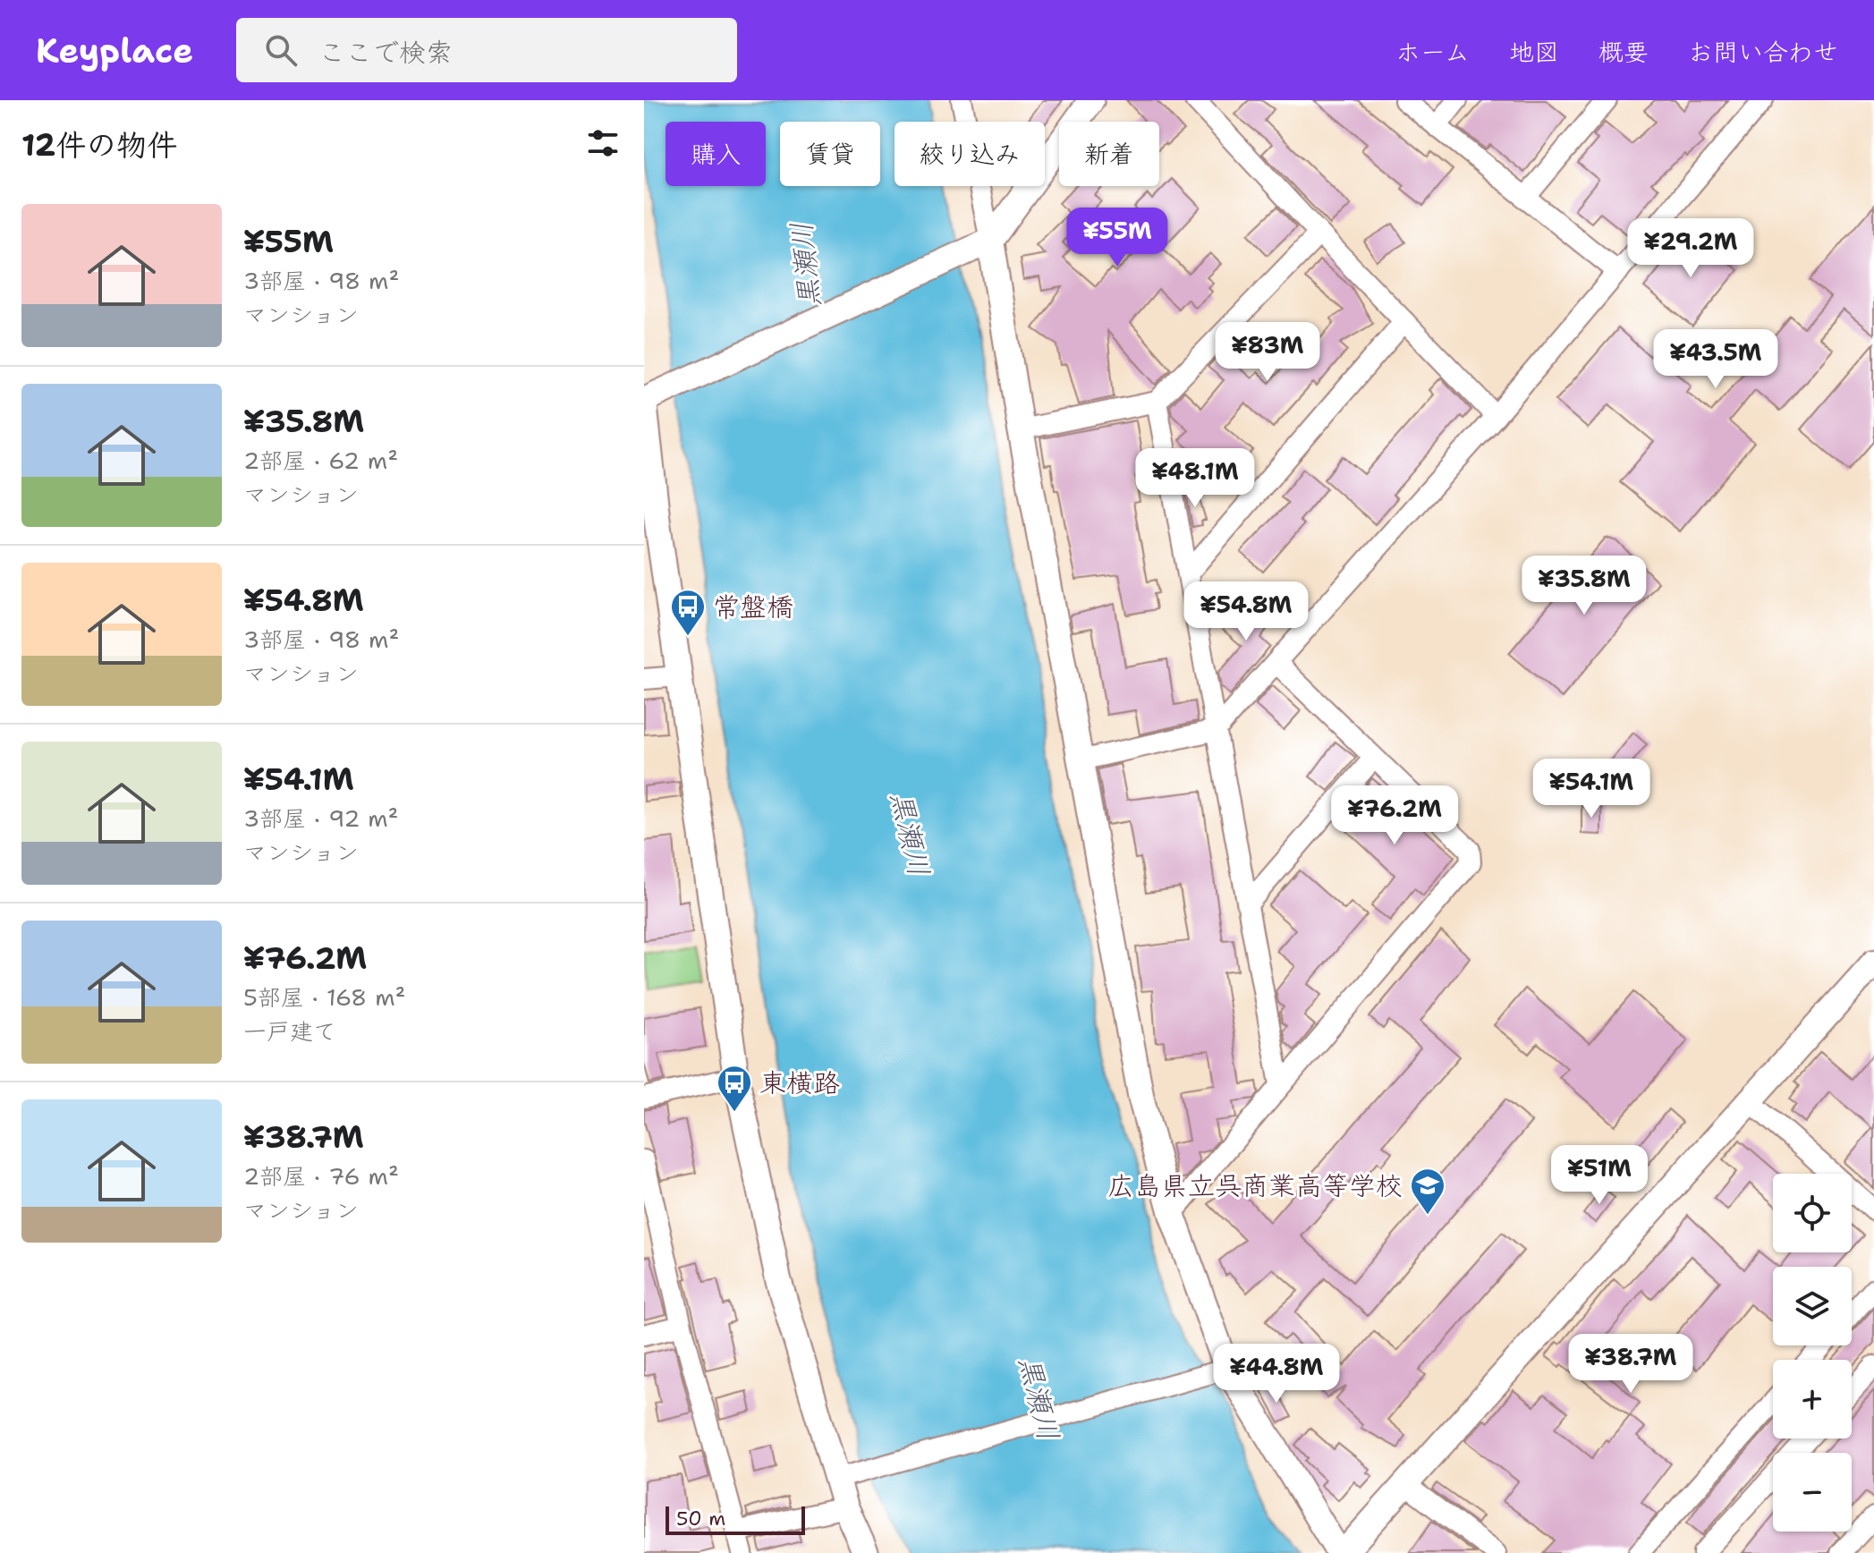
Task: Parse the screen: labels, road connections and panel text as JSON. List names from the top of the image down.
{
  "water": ["黒瀬川"],
  "places": {
    "bus stop": ["常盤橋", "東横路"],
    "school or university": ["広島県立呉商業高等学校"]
  },
  "scale_bar": "50 m",
  "page": {
    "header": "Keyplace",
    "search": "ここで検索",
    "nav": [
      "ホーム",
      "地図",
      "概要",
      "お問い合わせ"
    ],
    "heading": "12件の物件",
    "chip": [
      "購入",
      "賃貸",
      "絞り込み",
      "新着"
    ],
    "list": [
      {
        "name": "¥55M",
        "note": "3部屋 · 98 m² · マンション"
      },
      {
        "name": "¥35.8M",
        "note": "2部屋 · 62 m² · マンション"
      },
      {
        "name": "¥54.8M",
        "note": "3部屋 · 98 m² · マンション"
      },
      {
        "name": "¥54.1M",
        "note": "3部屋 · 92 m² · マンション"
      },
      {
        "name": "¥76.2M",
        "note": "5部屋 · 168 m² · 一戸建て"
      },
      {
        "name": "¥38.7M",
        "note": "2部屋 · 76 m² · マンション"
      }
    ],
    "price": [
      "¥55M",
      "¥29.2M",
      "¥83M",
      "¥43.5M",
      "¥48.1M",
      "¥35.8M",
      "¥54.8M",
      "¥54.1M",
      "¥76.2M",
      "¥51M",
      "¥38.7M",
      "¥44.8M"
    ],
    "map_buttons": ["+", "−"],
    "scale": "50 m"
  }
}
